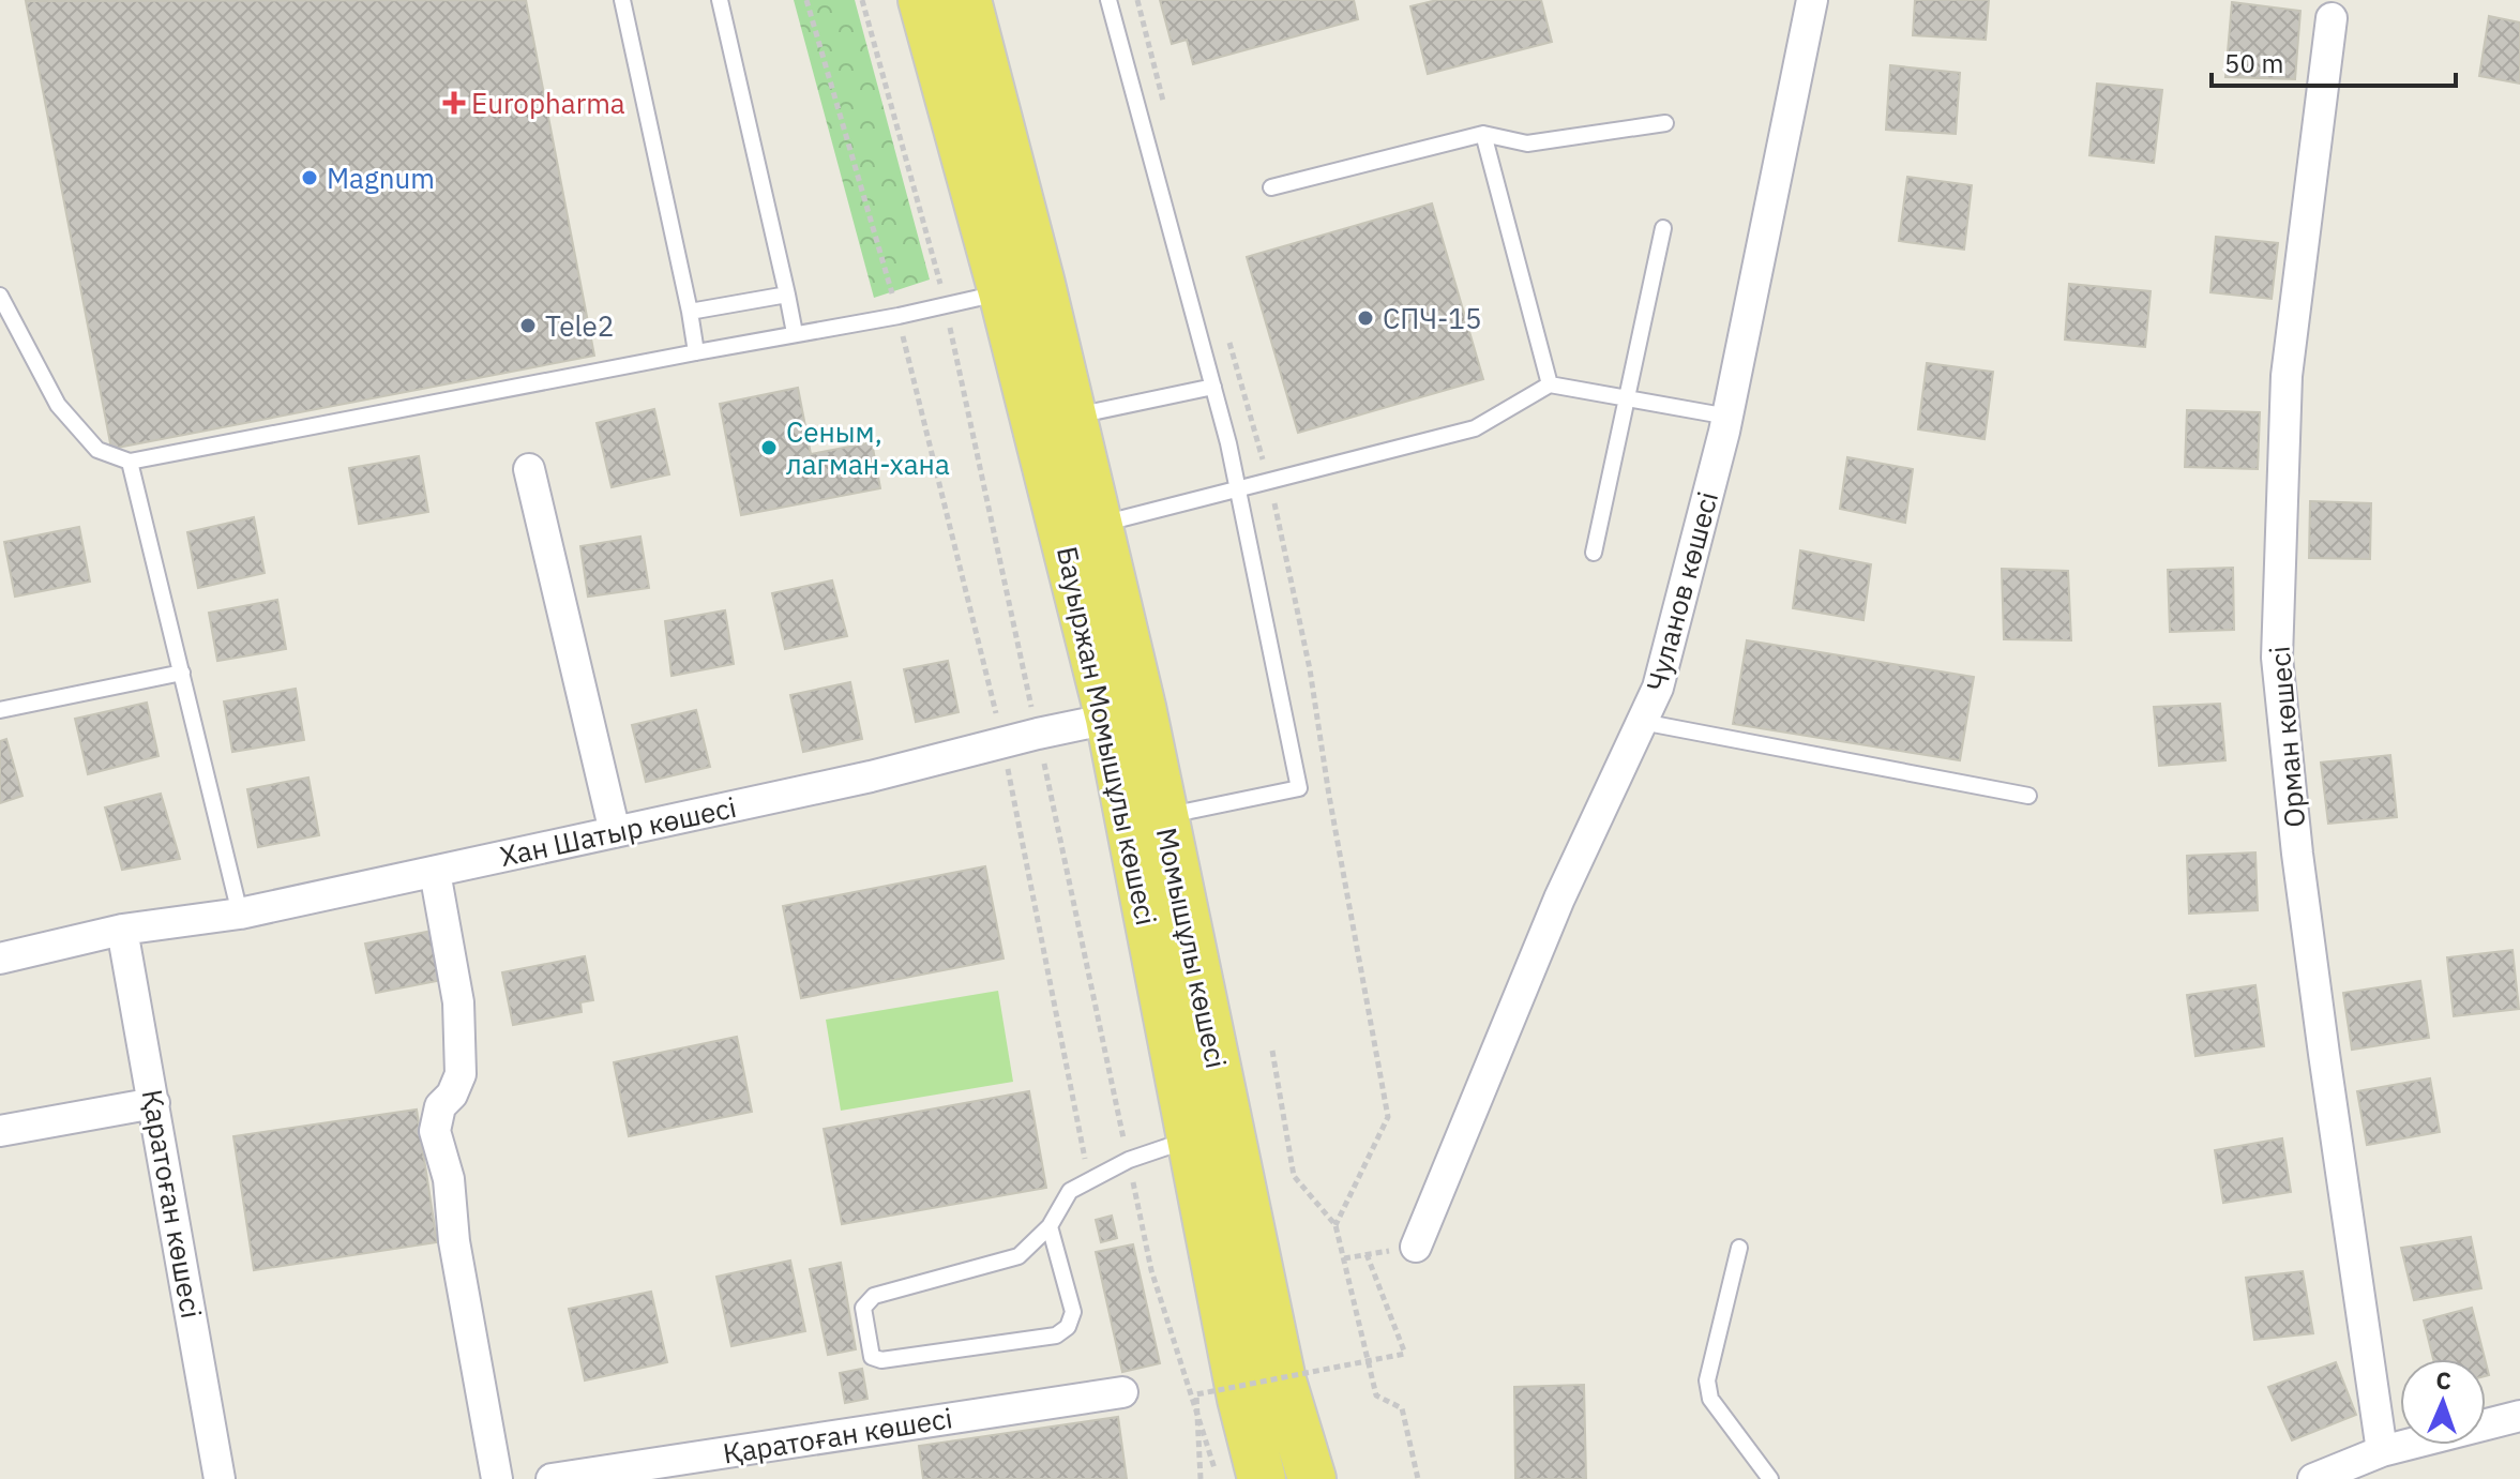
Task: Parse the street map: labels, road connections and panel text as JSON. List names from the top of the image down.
{
  "streets": {
    "main road": ["Бауыржан Момышұлы көшесі", "Момышұлы көшесі"],
    "street": [
      "Чуланов көшесі",
      "Орман көшесі",
      "Хан Шатыр көшесі",
      "Қаратоған көшесі"
    ]
  },
  "crossings": [
    ["Бауыржан Момышұлы көшесі", "Хан Шатыр көшесі"],
    ["Бауыржан Момышұлы көшесі", "Момышұлы көшесі"],
    ["Хан Шатыр көшесі", "Қаратоған көшесі"]
  ],
  "places": {
    "health": ["Europharma"],
    "other": [
      "Magnum",
      "СПЧ-15",
      "Tele2",
      "Сеным, лагман-хана"
    ]
  },
  "scale_bar": "50 m",
  "north": "top"
}
